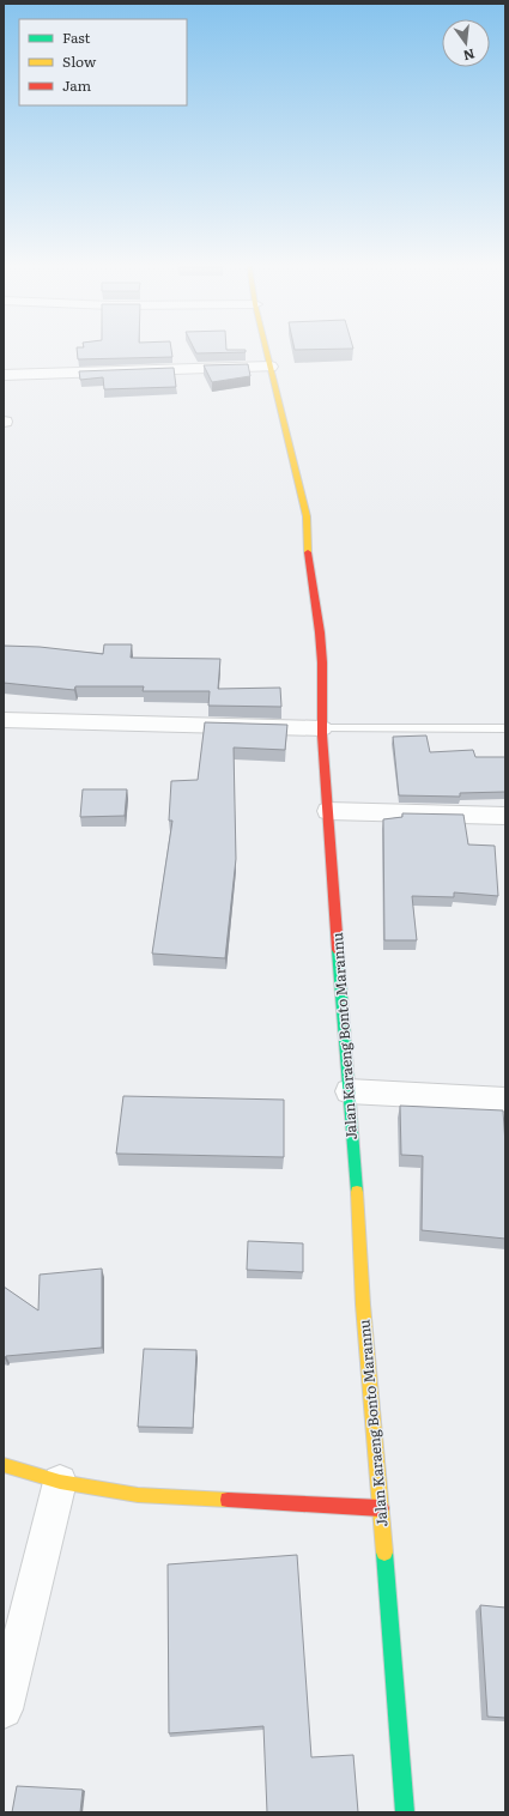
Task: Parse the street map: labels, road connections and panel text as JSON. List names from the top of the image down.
{
  "streets": {
    "main road": ["Jalan Karaeng Bonto Marannu"]
  },
  "legend": ["Fast", "Slow", "Jam"],
  "north": "bottom"
}
